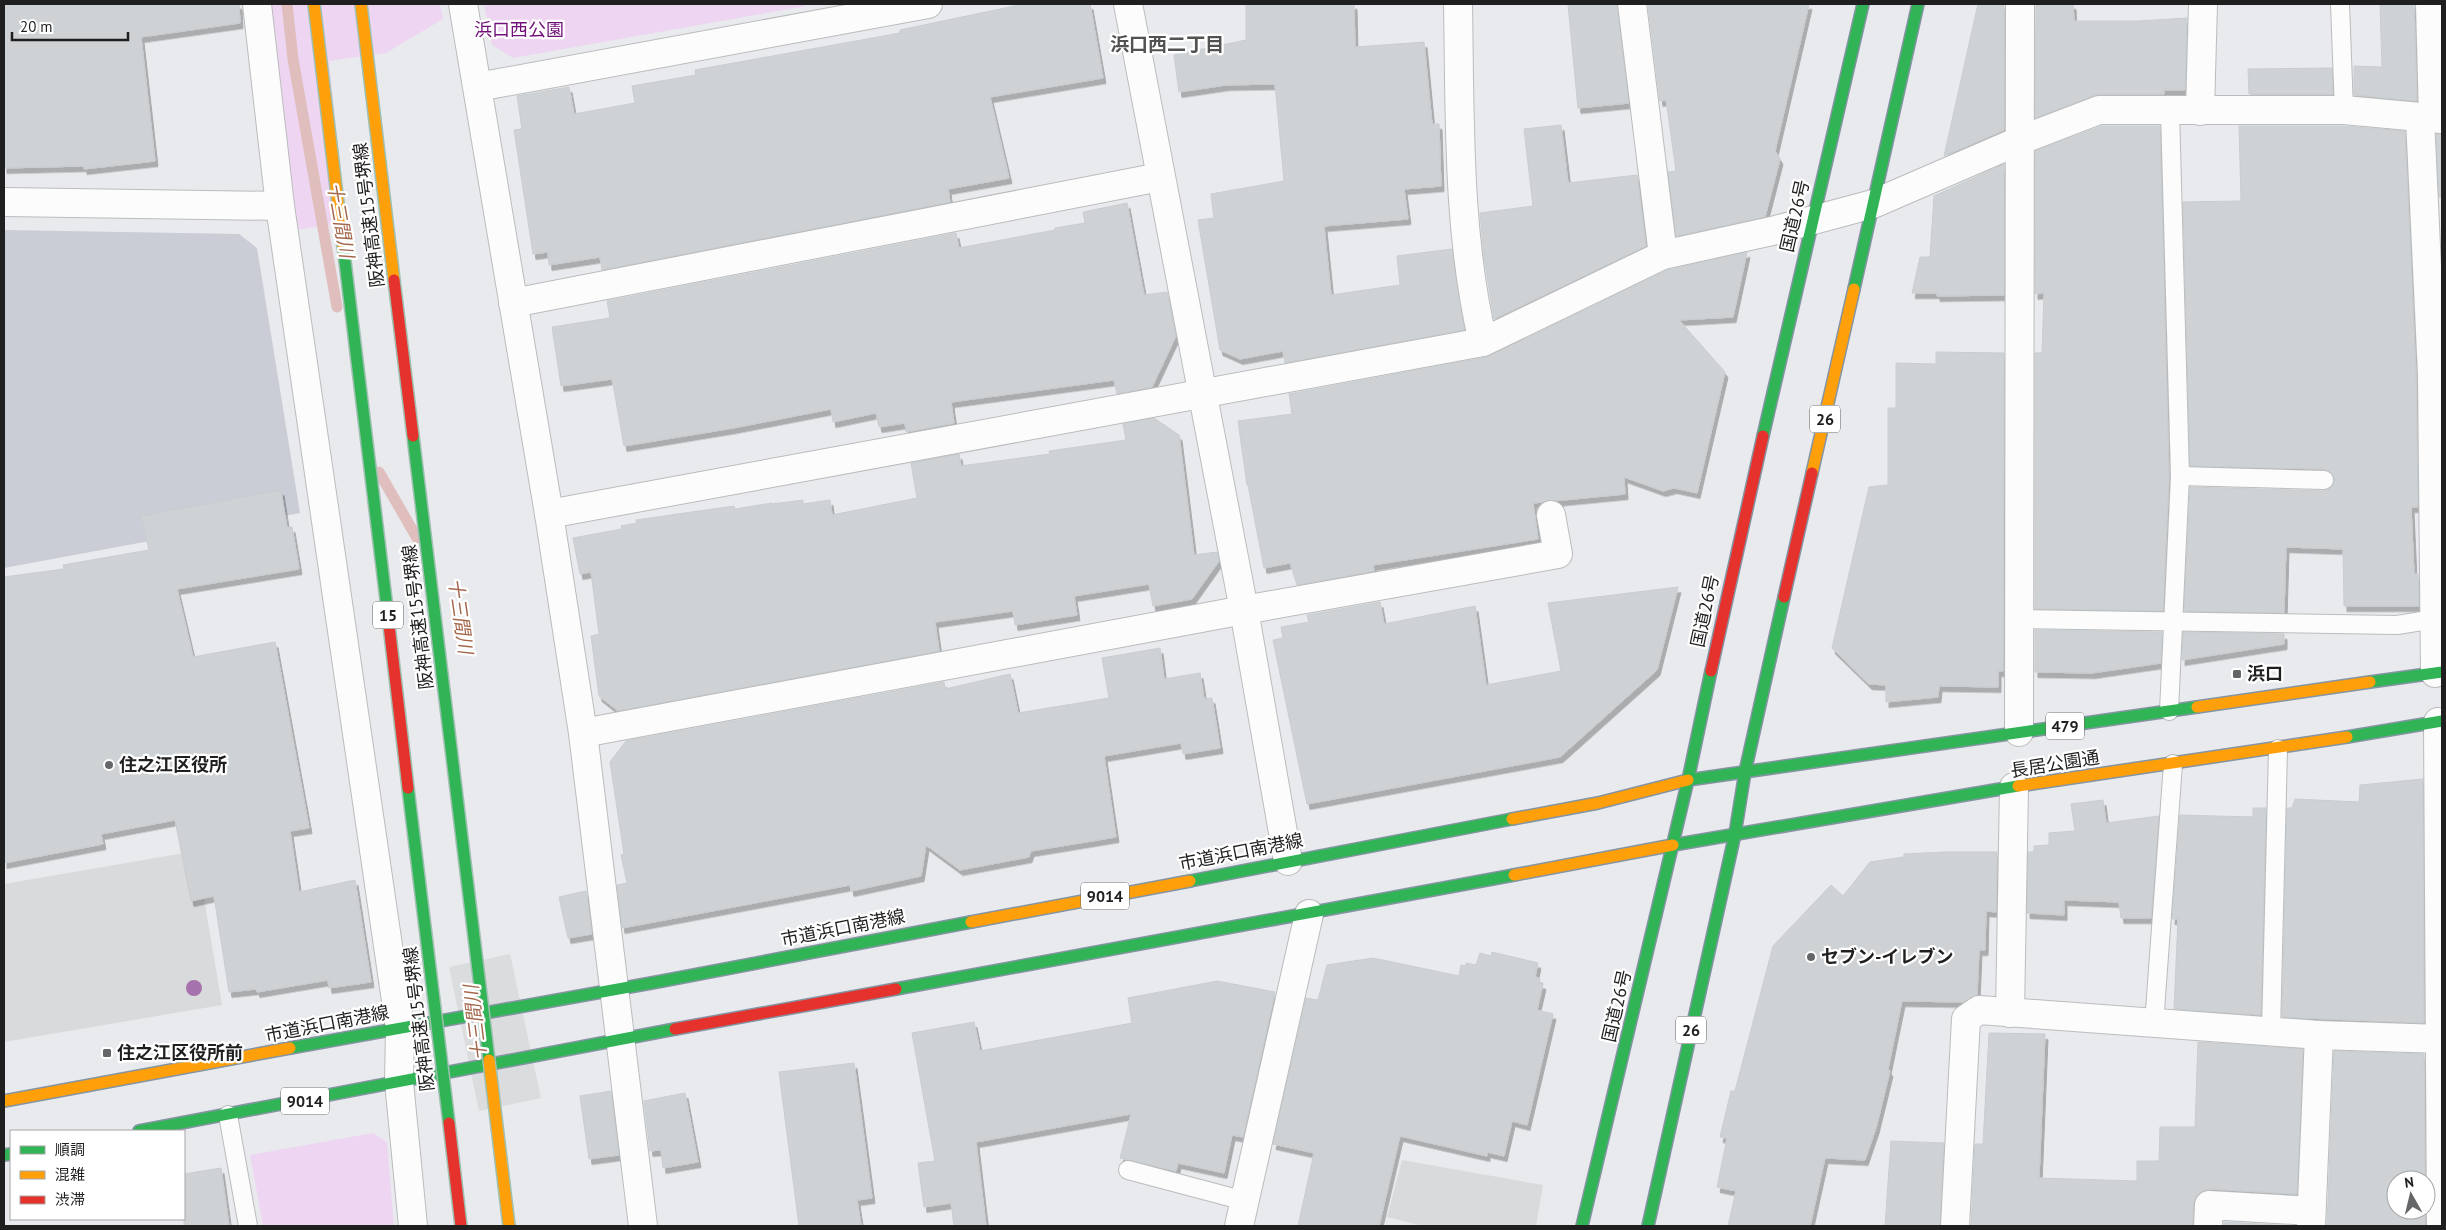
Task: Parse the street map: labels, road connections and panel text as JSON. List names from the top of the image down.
{
  "streets": {
    "main road": [
      "阪神高速15号堺線",
      "国道26号",
      "26",
      "15",
      "479",
      "長居公園通",
      "市道浜口南港線",
      "9014"
    ]
  },
  "crossings": [
    ["国道26号", "長居公園通"],
    ["国道26号", "市道浜口南港線"],
    ["国道26号", "9014"],
    ["26", "長居公園通"],
    ["長居公園通", "市道浜口南港線"],
    ["長居公園通", "9014"]
  ],
  "districts": ["浜口西二丁目"],
  "water": ["十三間川"],
  "parks": ["浜口西公園"],
  "places": {
    "transit": ["浜口", "住之江区役所前"],
    "other": ["住之江区役所", "セブン-イレブン"]
  },
  "legend": ["順調", "混雑", "渋滞"],
  "scale_bar": "20 m",
  "north": "top"
}
